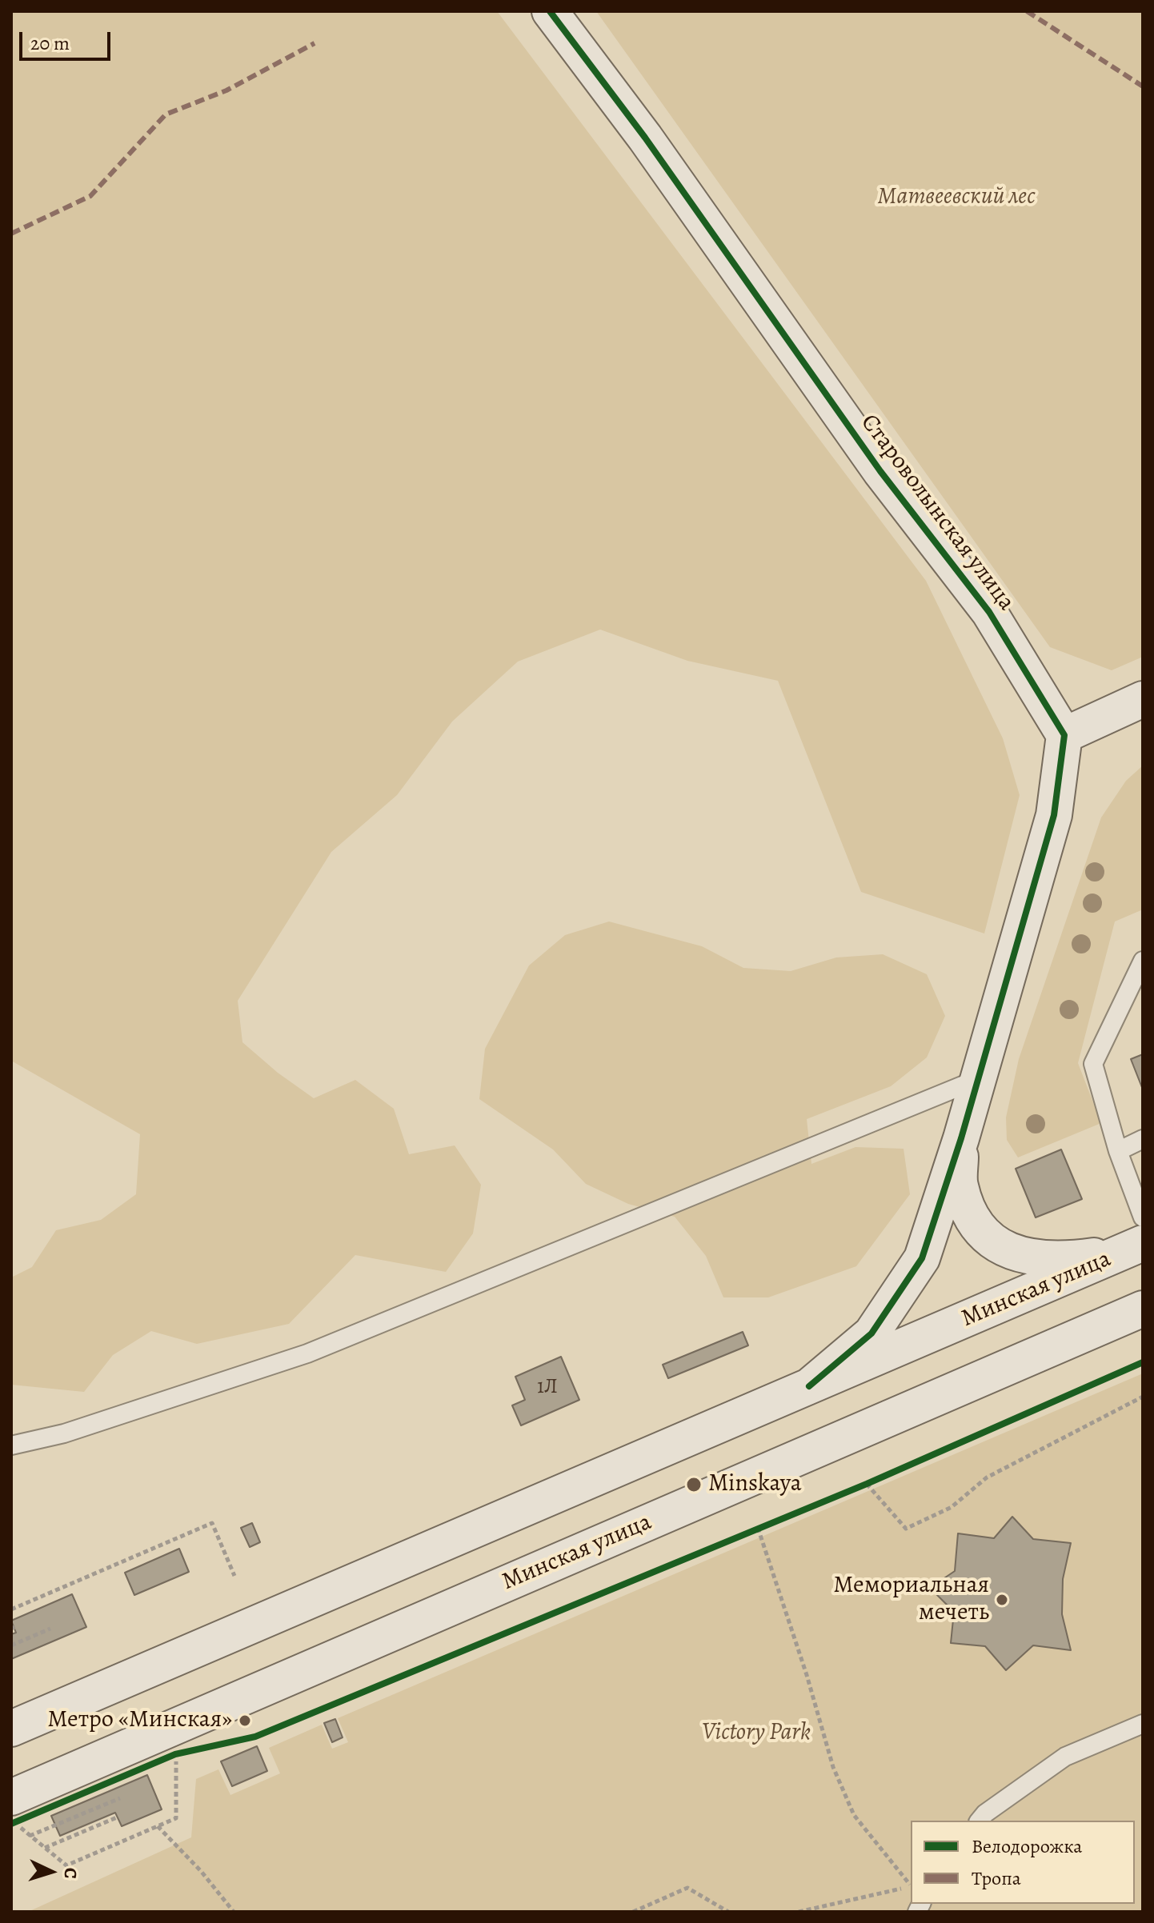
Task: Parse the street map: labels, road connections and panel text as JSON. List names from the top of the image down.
{
  "streets": {
    "main road": ["Староволынская улица", "Минская улица"]
  },
  "parks": ["Матвеевский лес", "Victory Park"],
  "places": ["Minskaya", "Мемориальная мечеть", "Метро «Минская»"],
  "house_numbers": ["1Л"],
  "legend": ["Велодорожка", "Тропа"],
  "scale_bar": "20 m",
  "north": "right"
}
